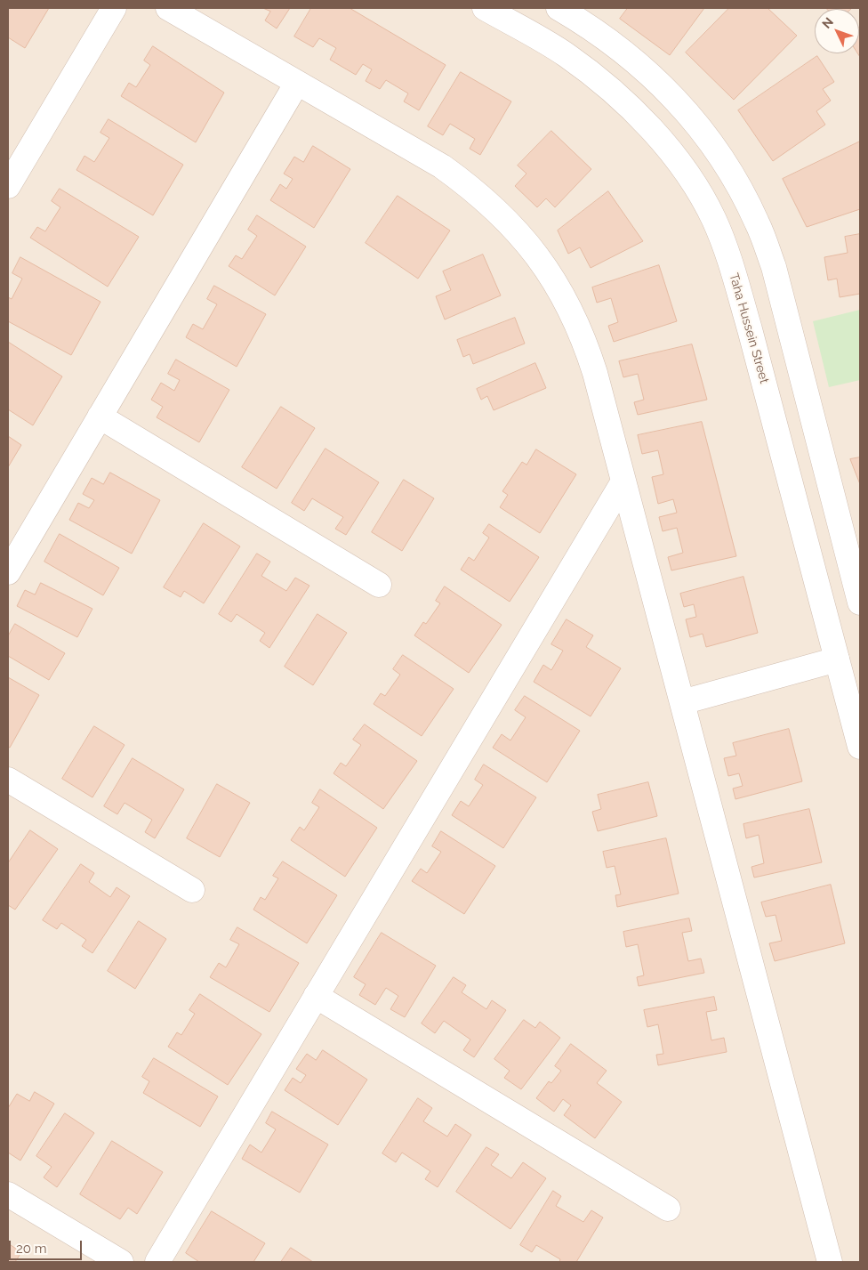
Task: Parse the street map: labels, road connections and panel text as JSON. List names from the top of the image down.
{
  "streets": {
    "street": ["Taha Hussein Street"]
  },
  "scale_bar": "20 m",
  "north": "top left"
}
